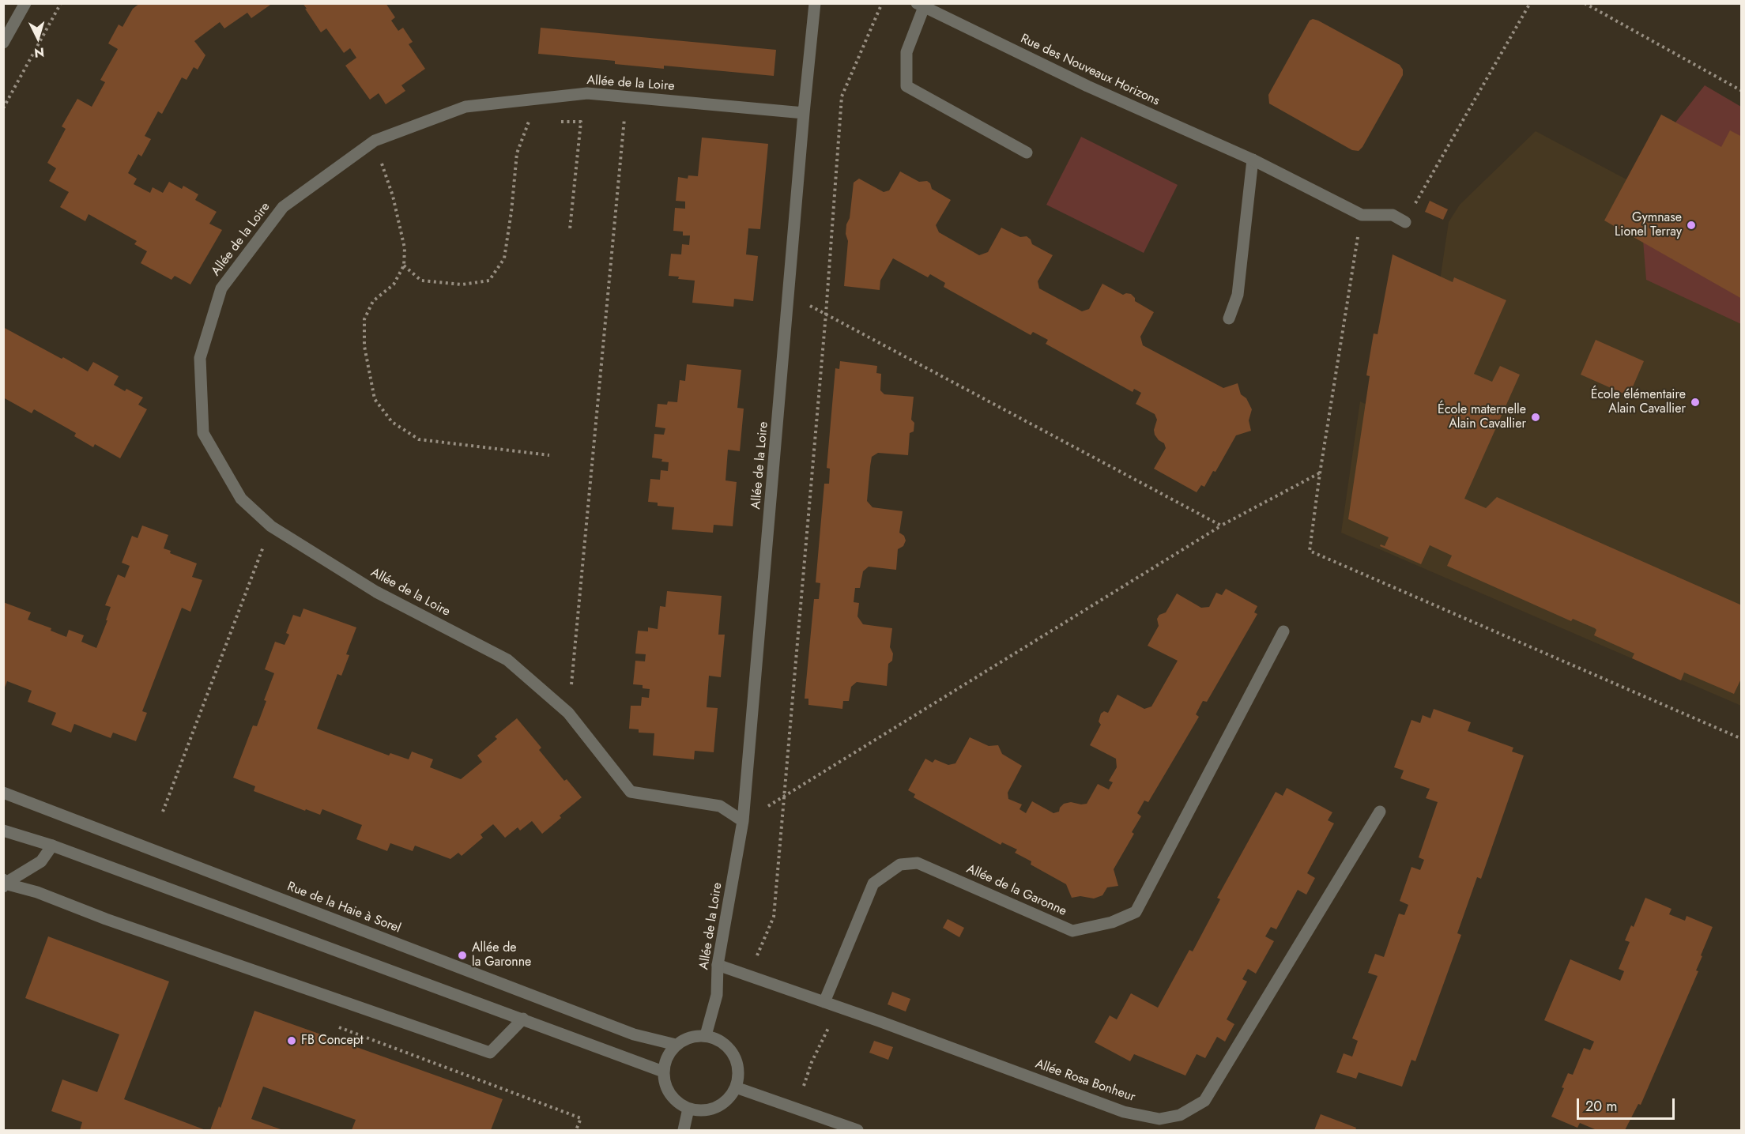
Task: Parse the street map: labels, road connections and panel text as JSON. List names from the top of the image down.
{
  "streets": {
    "street": [
      "Rue des Nouveaux Horizons",
      "Allée de la Loire",
      "Allée de la Garonne",
      "Rue de la Haie à Sorel",
      "Allée Rosa Bonheur"
    ]
  },
  "crossings": [
    ["Allée de la Loire", "Rue de la Haie à Sorel"],
    ["Allée de la Loire", "Allée Rosa Bonheur"],
    ["Allée de la Garonne", "Allée Rosa Bonheur"]
  ],
  "places": [
    "Gymnase Lionel Terray",
    "École élémentaire Alain Cavallier",
    "École maternelle Alain Cavallier",
    "Allée de la Garonne",
    "FB Concept"
  ],
  "scale_bar": "20 m",
  "north": "bottom"
}
